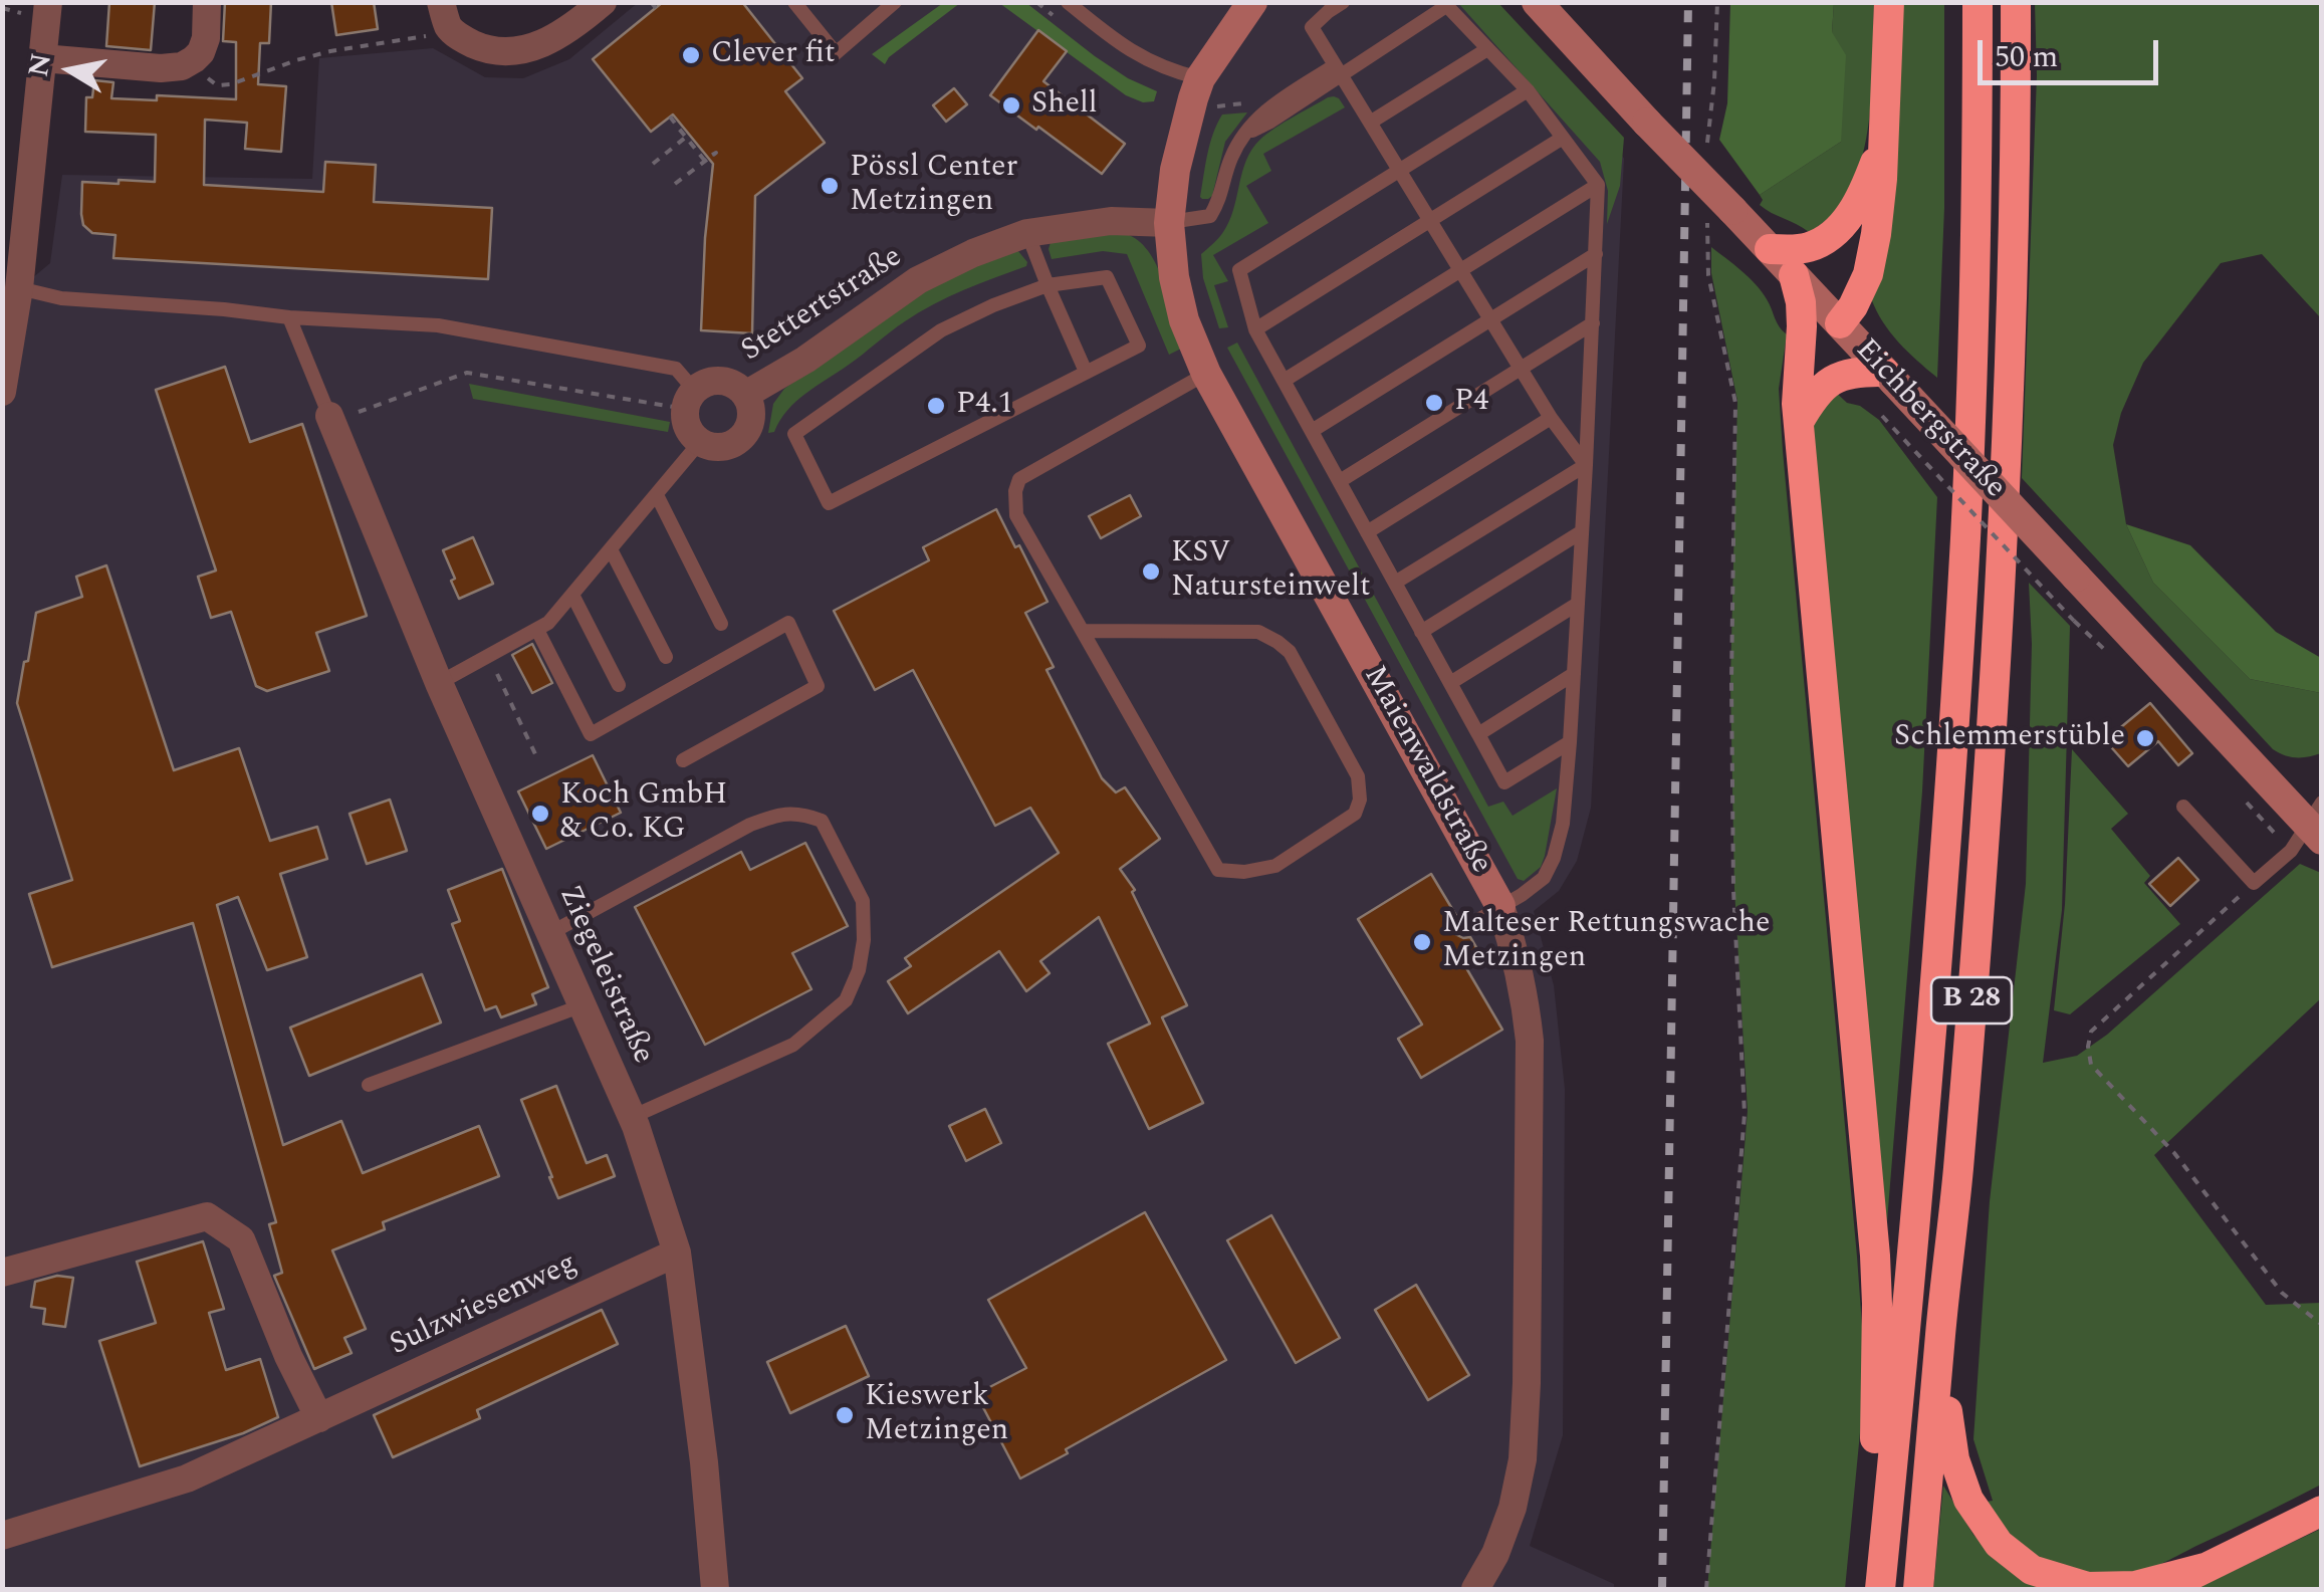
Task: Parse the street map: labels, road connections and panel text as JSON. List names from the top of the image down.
{
  "streets": {
    "highway": ["B 28"],
    "main road": ["Eichbergstraße", "Maienwaldstraße"],
    "street": ["Stettertstraße", "Ziegeleistraße", "Sulzwiesenweg"]
  },
  "crossings": [
    ["Stettertstraße", "Maienwaldstraße"],
    ["Ziegeleistraße", "Sulzwiesenweg"]
  ],
  "places": [
    "Clever fit",
    "Shell",
    "Pössl Center Metzingen",
    "P4",
    "P4.1",
    "KSV Natursteinwelt",
    "Schlemmerstüble",
    "Koch GmbH & Co. KG",
    "Malteser Rettungswache Metzingen",
    "Kieswerk Metzingen"
  ],
  "scale_bar": "50 m",
  "north": "left"
}
